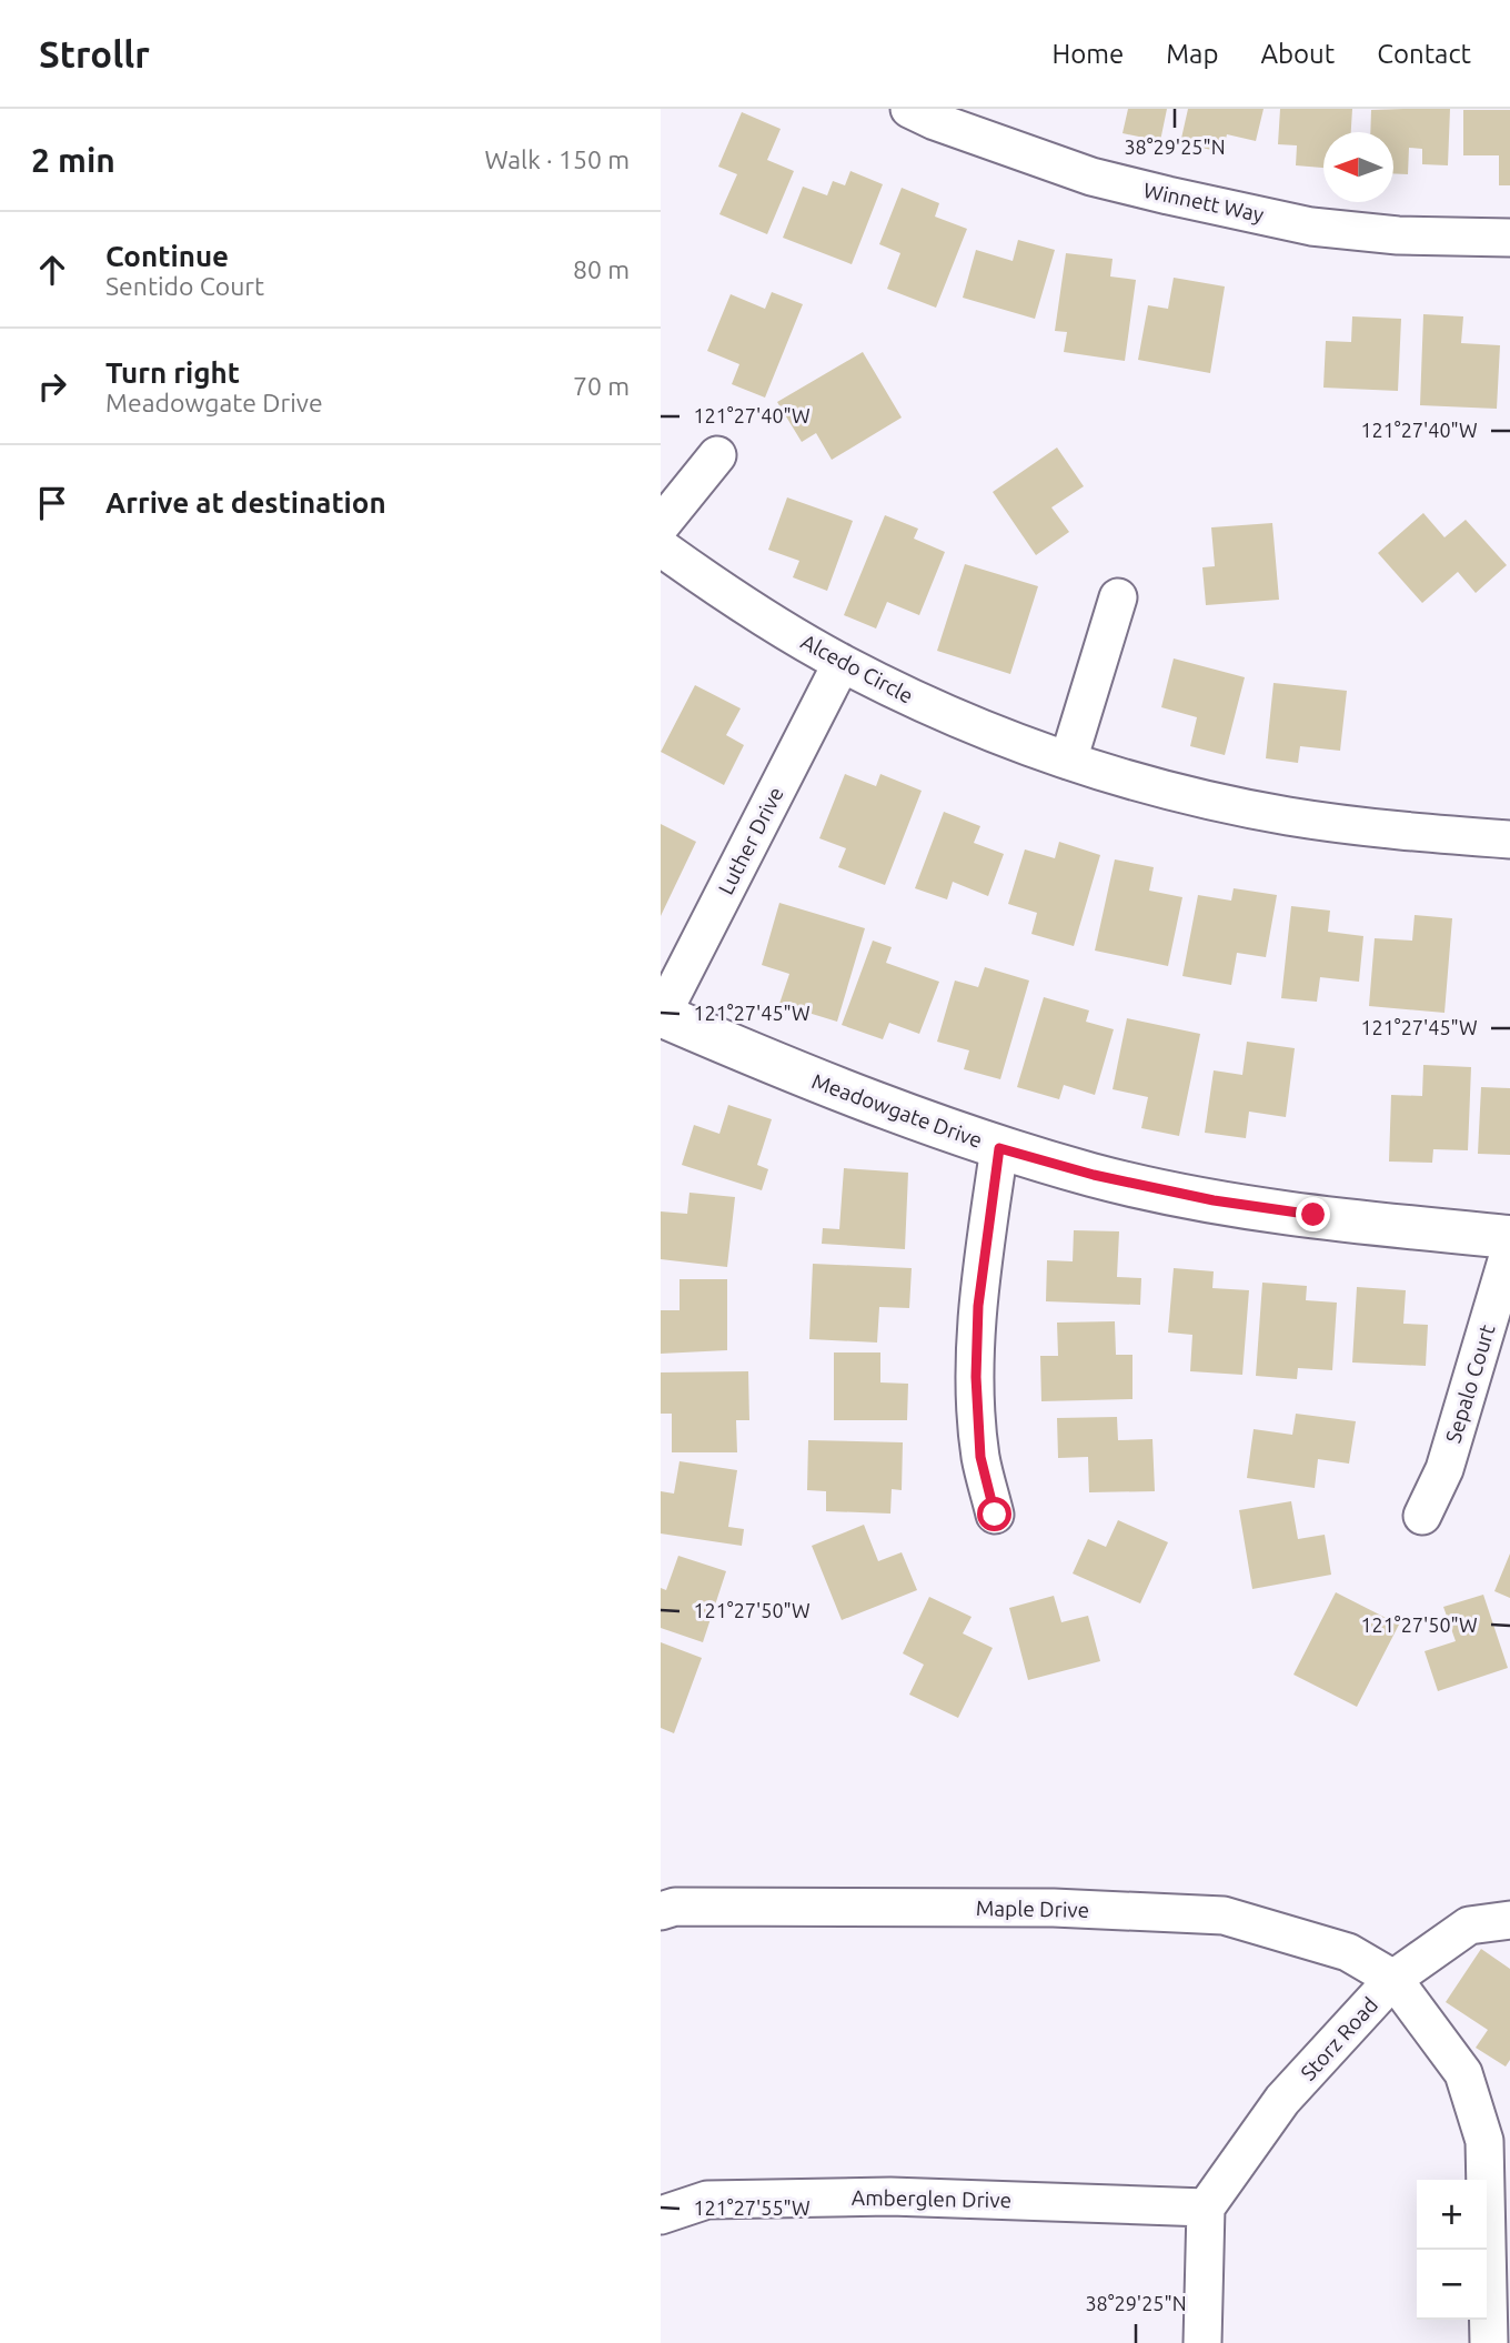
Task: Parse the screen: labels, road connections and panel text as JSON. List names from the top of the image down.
{
  "streets": {
    "street": [
      "Winnett Way",
      "Alcedo Circle",
      "Luther Drive",
      "Meadowgate Drive",
      "Sepalo Court",
      "Maple Drive",
      "Storz Road",
      "Amberglen Drive"
    ]
  },
  "crossings": [
    ["Alcedo Circle", "Luther Drive"],
    ["Luther Drive", "Meadowgate Drive"],
    ["Maple Drive", "Storz Road"],
    ["Storz Road", "Amberglen Drive"]
  ],
  "north": "left",
  "page": {
    "header": "Strollr",
    "nav": [
      "Home",
      "Map",
      "About",
      "Contact"
    ],
    "heading": ["2 min", "Walk · 150 m"],
    "list": [
      ["Continue", "Sentido Court", "80 m"],
      ["Turn right", "Meadowgate Drive", "70 m"],
      "Arrive at destination"
    ],
    "map_buttons": ["+", "−"]
  },
  "coordinates": [
    "38°29'25\"N",
    "121°27'40\"W",
    "121°27'45\"W",
    "121°27'50\"W",
    "121°27'55\"W"
  ]
}
